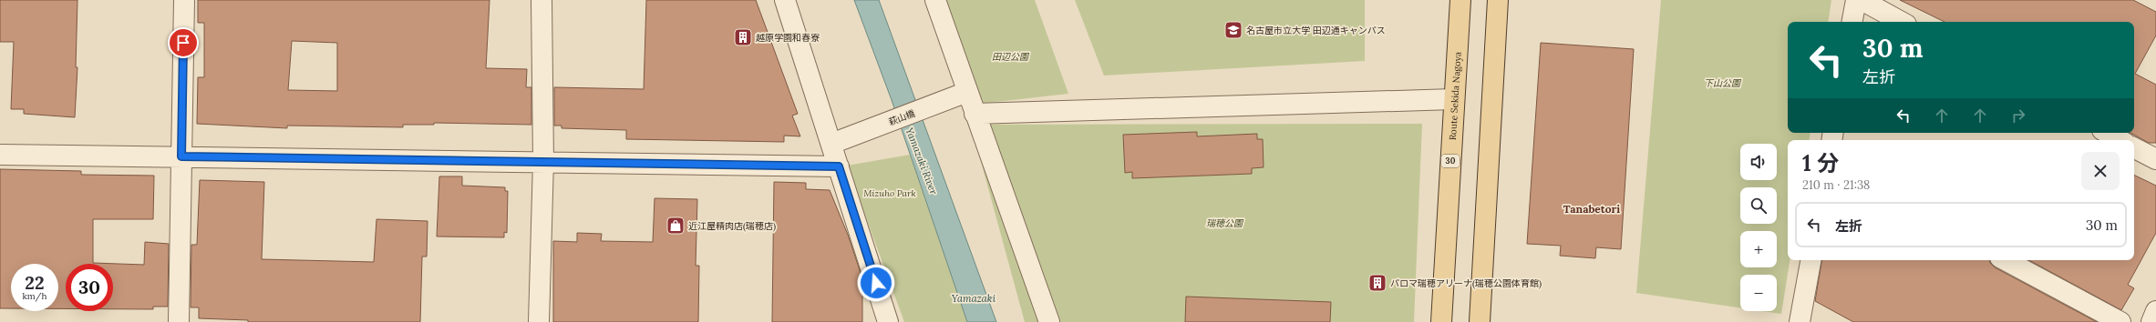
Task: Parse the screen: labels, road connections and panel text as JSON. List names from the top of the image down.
{
  "streets": {
    "main road": ["Route Sekida Nagoya", "30"],
    "street": ["萩山橋"]
  },
  "districts": ["Tanabetori"],
  "water": ["Yamazaki River", "Yamazaki"],
  "parks": [
    "田辺公園",
    "下山公園",
    "Mizuho Park",
    "瑞穂公園"
  ],
  "places": {
    "school or university": ["名古屋市立大学 田辺通キャンパス"],
    "building": ["越原学園和春寮", "パロマ瑞穂アリーナ(瑞穂公園体育館)"],
    "shop": ["近江屋精肉店(瑞穂店)"]
  },
  "page": {
    "turn": ["30 m", "左折"],
    "heading": ["1 分", "210 m · 21:38"],
    "map_buttons": ["+", "−"],
    "list": [
      {
        "name": "左折",
        "value": "30 m"
      }
    ],
    "speed": "22 km/h",
    "limit": "30"
  }
}
